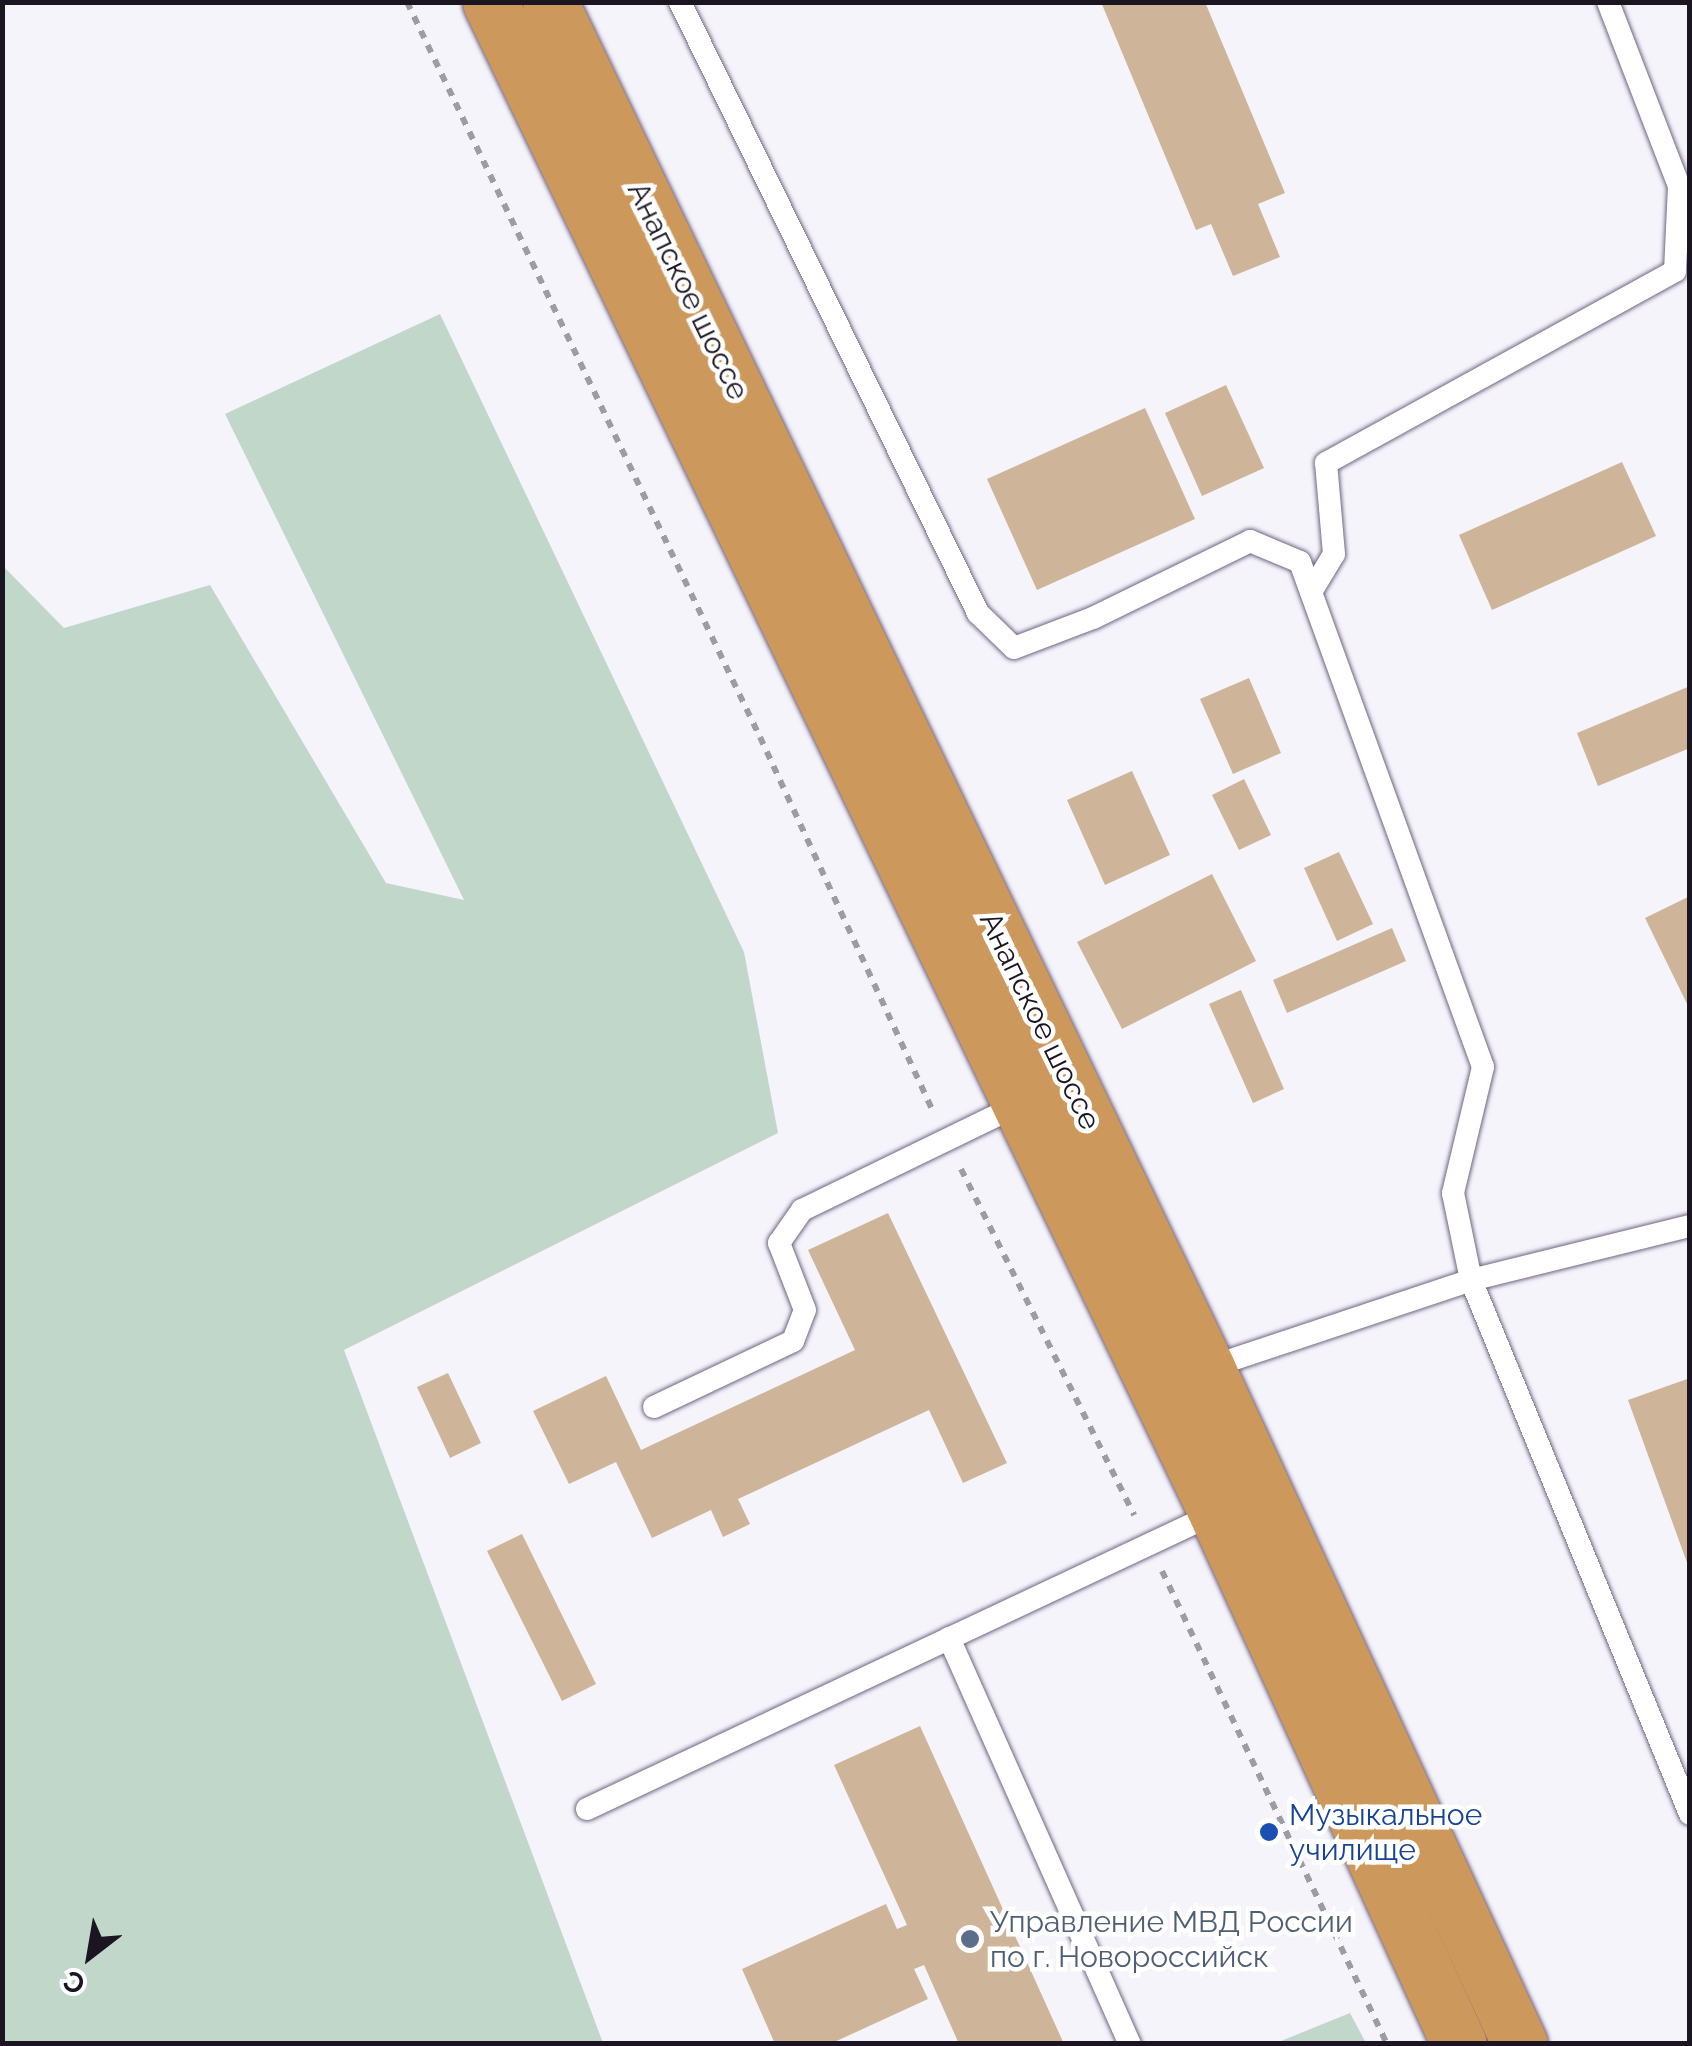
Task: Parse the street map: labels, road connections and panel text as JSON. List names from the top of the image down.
{
  "streets": {
    "highway": ["Анапское шоссе"]
  },
  "places": ["Музыкальное училище", "Управление МВД России по г. Новороссийск"],
  "north": "bottom left"
}
